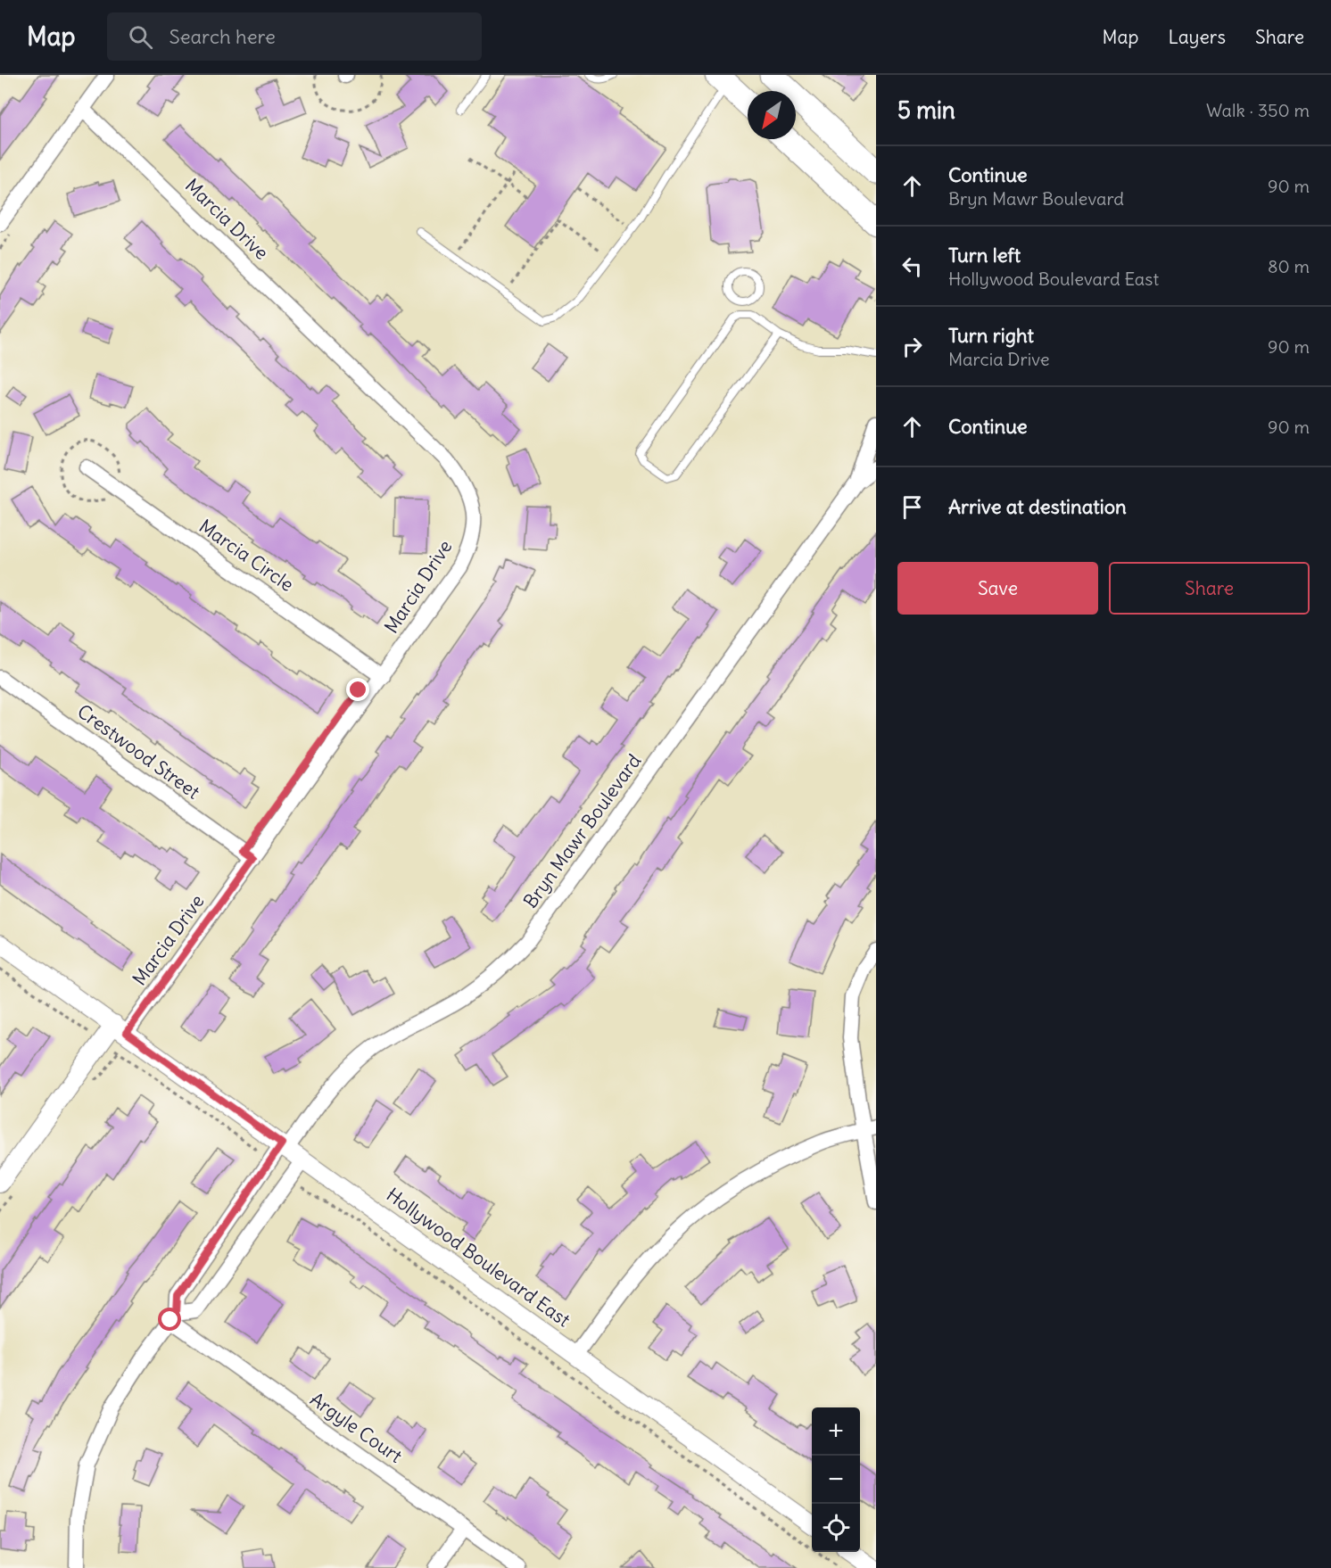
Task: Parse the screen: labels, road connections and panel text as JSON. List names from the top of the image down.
{
  "streets": {
    "street": [
      "Marcia Drive",
      "Marcia Circle",
      "Crestwood Street",
      "Bryn Mawr Boulevard",
      "Hollywood Boulevard East",
      "Argyle Court"
    ]
  },
  "crossings": [
    ["Marcia Drive", "Marcia Circle"],
    ["Marcia Drive", "Crestwood Street"],
    ["Marcia Drive", "Hollywood Boulevard East"],
    ["Bryn Mawr Boulevard", "Hollywood Boulevard East"],
    ["Bryn Mawr Boulevard", "Argyle Court"]
  ],
  "north": "bottom left",
  "page": {
    "header": "Map",
    "search": "Search here",
    "nav": ["Map", "Layers", "Share"],
    "heading": ["5 min", "Walk · 350 m"],
    "list": [
      ["Continue", "Bryn Mawr Boulevard", "90 m"],
      ["Turn left", "Hollywood Boulevard East", "80 m"],
      ["Turn right", "Marcia Drive", "90 m"],
      ["Continue", "90 m"],
      "Arrive at destination"
    ],
    "buttons": ["Save", "Share"],
    "map_buttons": ["+", "−"]
  }
}
